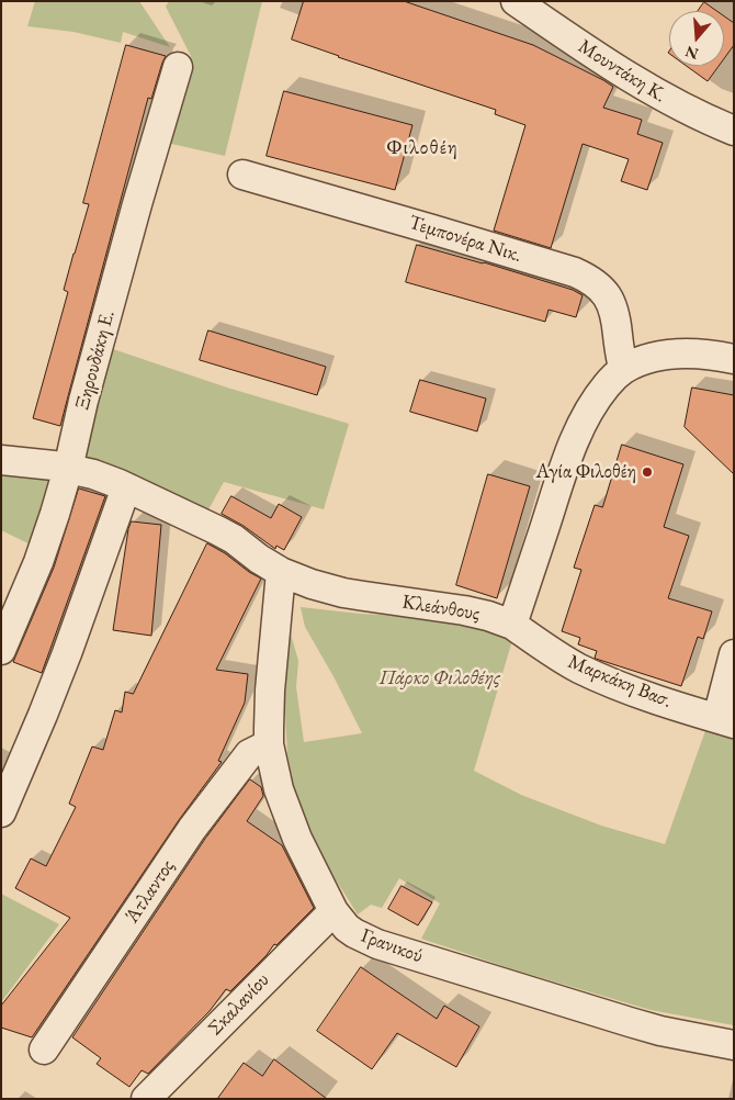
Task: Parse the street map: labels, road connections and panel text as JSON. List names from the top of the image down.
{
  "streets": {
    "street": [
      "Μουντάκη Κ.",
      "Τεμπονέρα Νικ.",
      "Ξηρουδάκη Ε.",
      "Κλεάνθους",
      "Μαρκάκη Βασ.",
      "Άτλαντος",
      "Γρανικού",
      "Σκαλανίου"
    ]
  },
  "crossings": [
    ["Ξηρουδάκη Ε.", "Κλεάνθους"],
    ["Κλεάνθους", "Μαρκάκη Βασ."],
    ["Κλεάνθους", "Γρανικού"],
    ["Άτλαντος", "Γρανικού"],
    ["Γρανικού", "Σκαλανίου"]
  ],
  "districts": ["Φιλοθέη"],
  "parks": ["Πάρκο Φιλοθέης"],
  "places": ["Αγία Φιλοθέη"],
  "north": "bottom"
}
